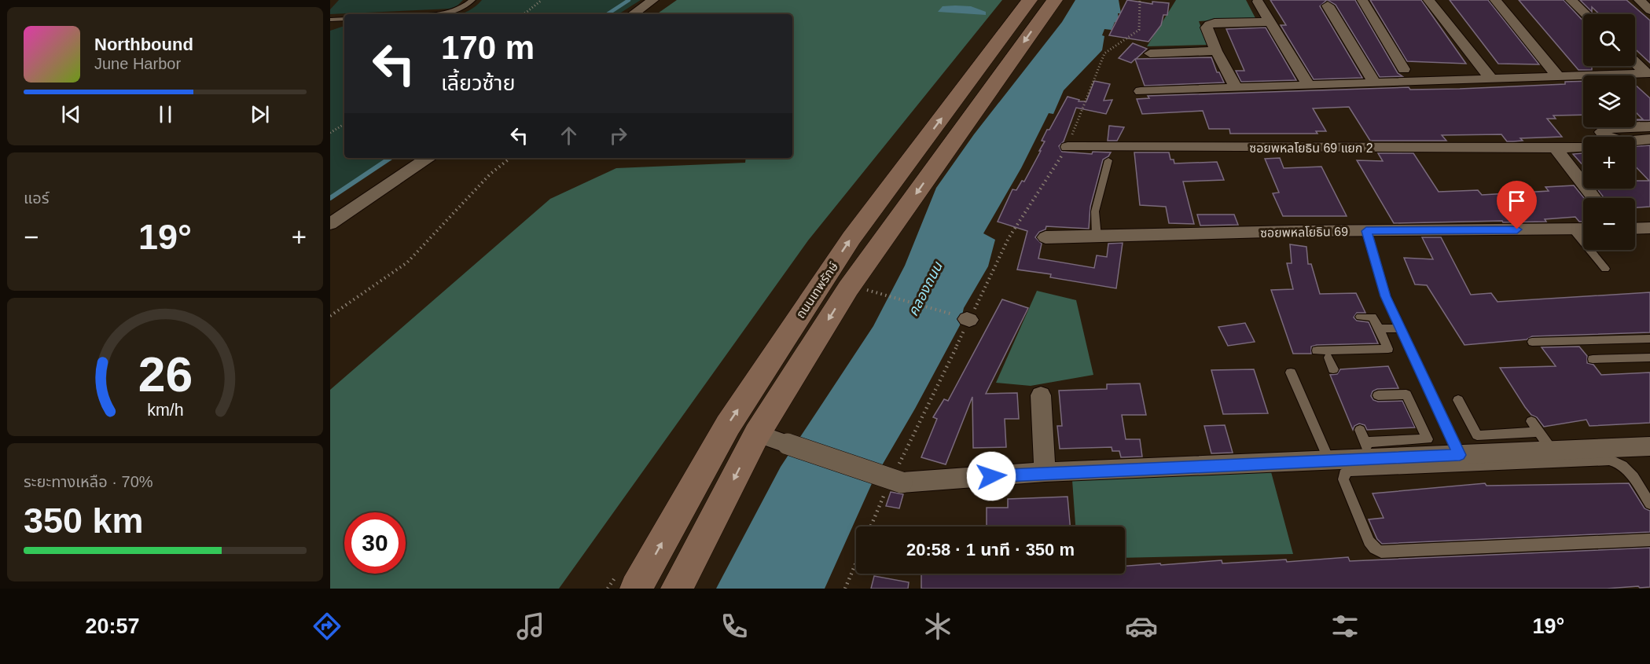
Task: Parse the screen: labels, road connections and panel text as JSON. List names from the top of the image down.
{
  "streets": {
    "main road": ["ถนนเทพรักษ์"],
    "street": ["ซอยพหลโยธิน 69 แยก 2", "ซอยพหลโยธิน 69"]
  },
  "water": ["คลองถนน"],
  "page": {
    "map_buttons": ["+", "−"],
    "turn": ["170 m", "เลี้ยวซ้าย"],
    "song": ["Northbound", "June Harbor"],
    "tile": [
      "แอร์",
      ["ระยะทางเหลือ · 70%", "350 km"]
    ],
    "heat": ["−", "19°", "+"],
    "limit": "30",
    "trip": "20:58 · 1 นาที · 350 m",
    "tabs": ["20:57", "19°"],
    "gauge": ["26", "km/h"]
  }
}
